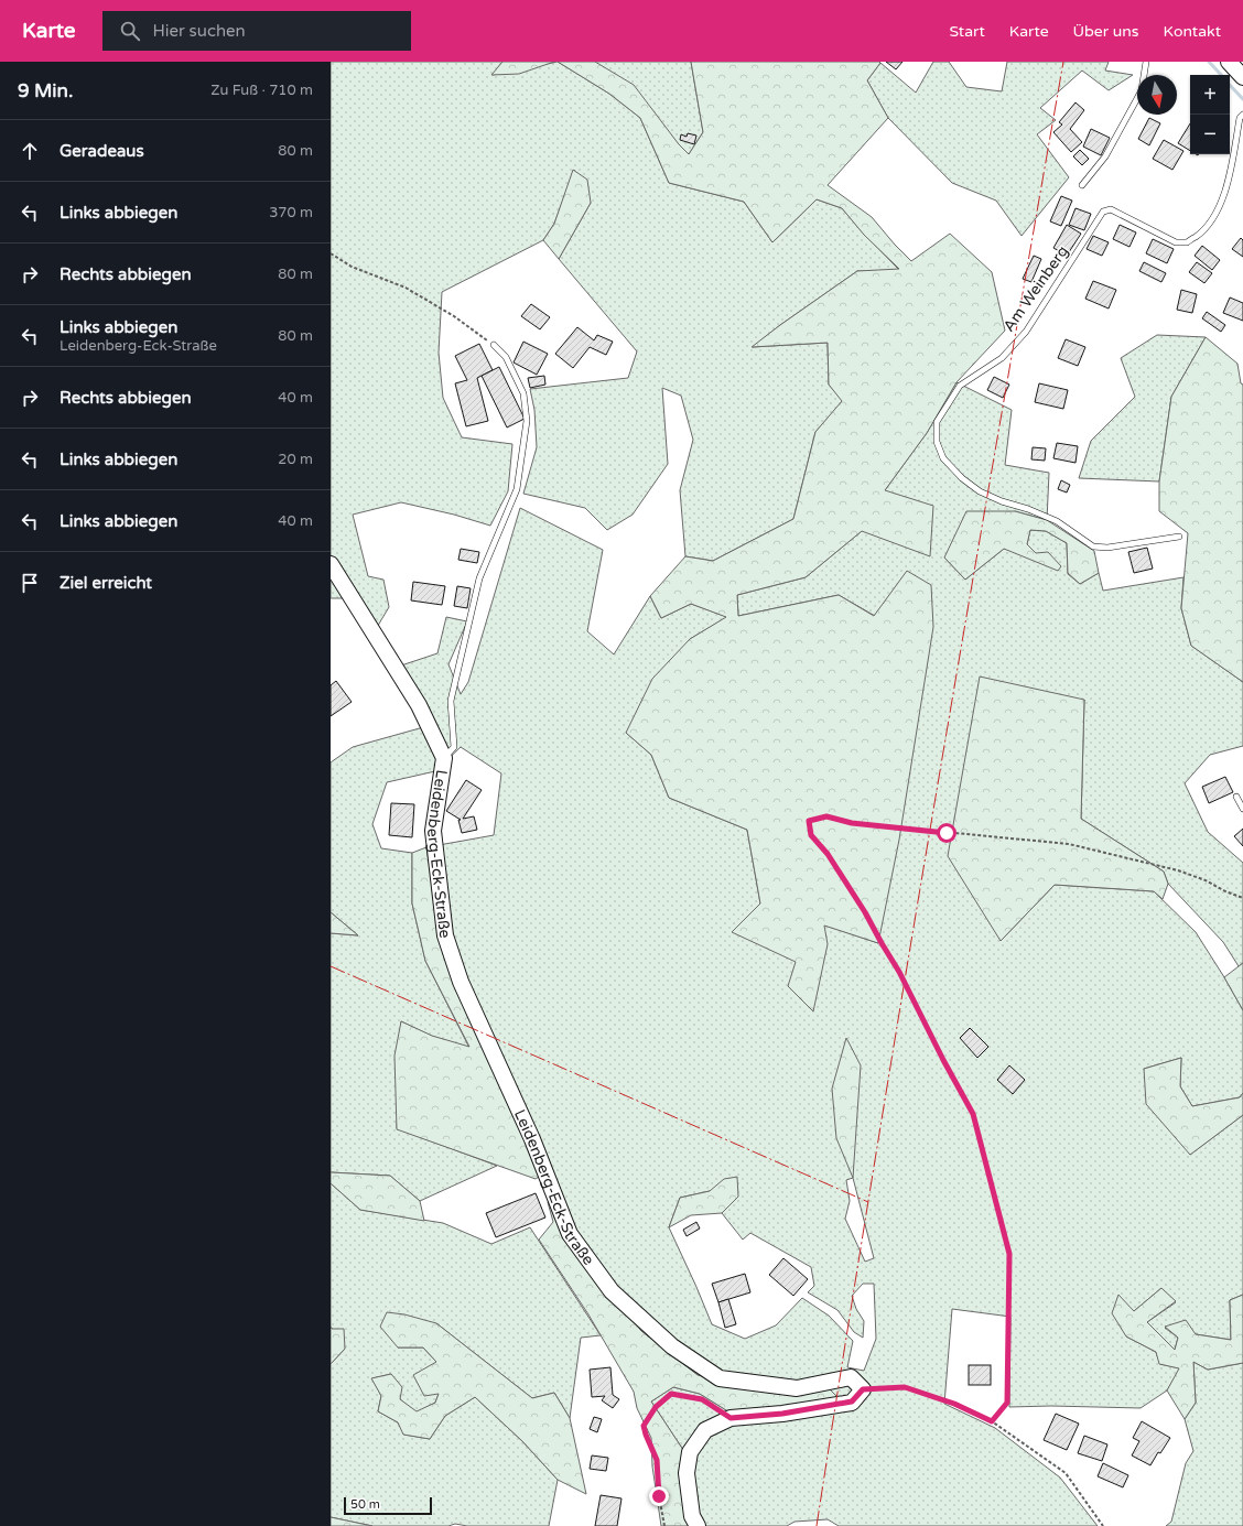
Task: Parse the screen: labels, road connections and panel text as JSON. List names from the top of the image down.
{
  "streets": {
    "street": ["Leidenberg-Eck-Straße"],
    "lane": ["Am Weinberg"]
  },
  "scale_bar": "50 m",
  "north": "bottom",
  "page": {
    "header": "Karte",
    "search": "Hier suchen",
    "nav": [
      "Start",
      "Karte",
      "Über uns",
      "Kontakt"
    ],
    "heading": ["9 Min.", "Zu Fuß · 710 m"],
    "map_buttons": ["+", "−"],
    "list": [
      ["Geradeaus", "80 m"],
      ["Links abbiegen", "370 m"],
      ["Rechts abbiegen", "80 m"],
      ["Links abbiegen", "Leidenberg-Eck-Straße", "80 m"],
      ["Rechts abbiegen", "40 m"],
      ["Links abbiegen", "20 m"],
      ["Links abbiegen", "40 m"],
      "Ziel erreicht"
    ],
    "scale": "50 m"
  }
}
